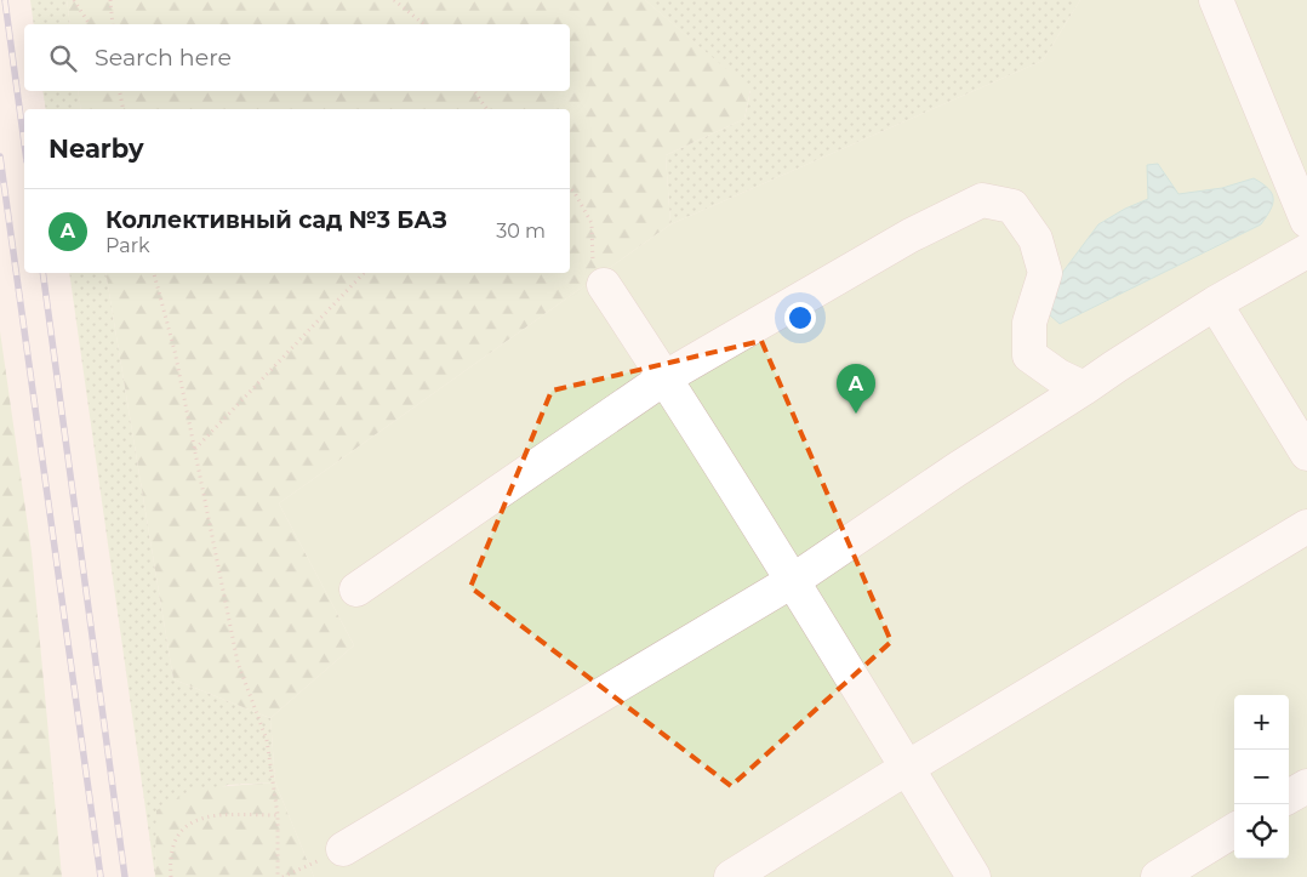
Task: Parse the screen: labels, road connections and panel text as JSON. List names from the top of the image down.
{
  "page": {
    "search": "Search here",
    "heading": "Nearby",
    "list": [
      {
        "mark": "A",
        "name": "Коллективный сад №3 БАЗ",
        "note": "Park",
        "value": "30 m"
      }
    ],
    "pins": "A",
    "map_buttons": ["+", "−"]
  }
}
